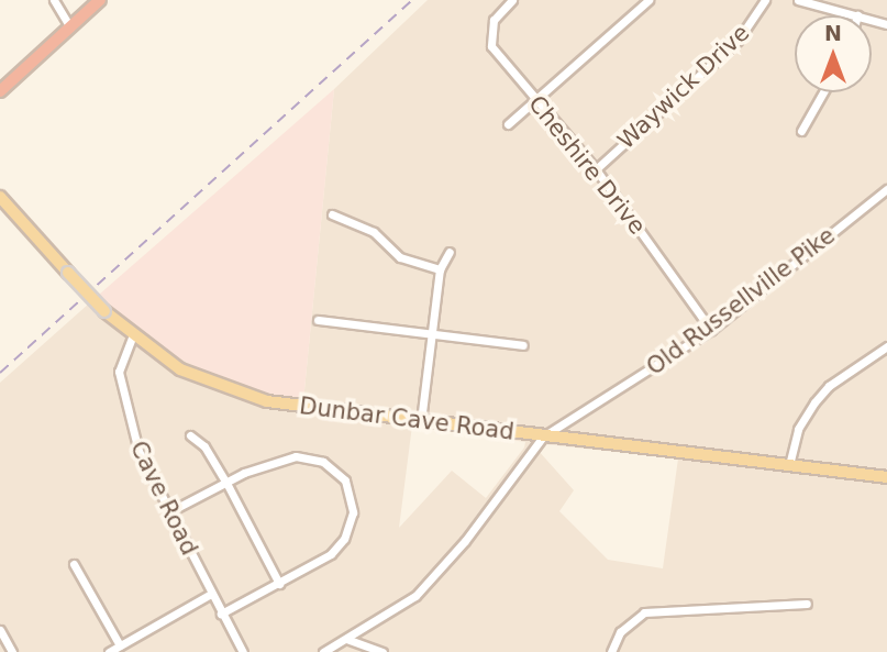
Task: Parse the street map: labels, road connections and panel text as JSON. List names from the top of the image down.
{
  "streets": {
    "main road": ["Dunbar Cave Road"],
    "street": [
      "Waywick Drive",
      "Cheshire Drive",
      "Old Russellville Pike",
      "Cave Road"
    ]
  },
  "crossings": [
    ["Waywick Drive", "Cheshire Drive"],
    ["Cheshire Drive", "Old Russellville Pike"],
    ["Old Russellville Pike", "Dunbar Cave Road"],
    ["Dunbar Cave Road", "Cave Road"]
  ],
  "north": "top"
}
